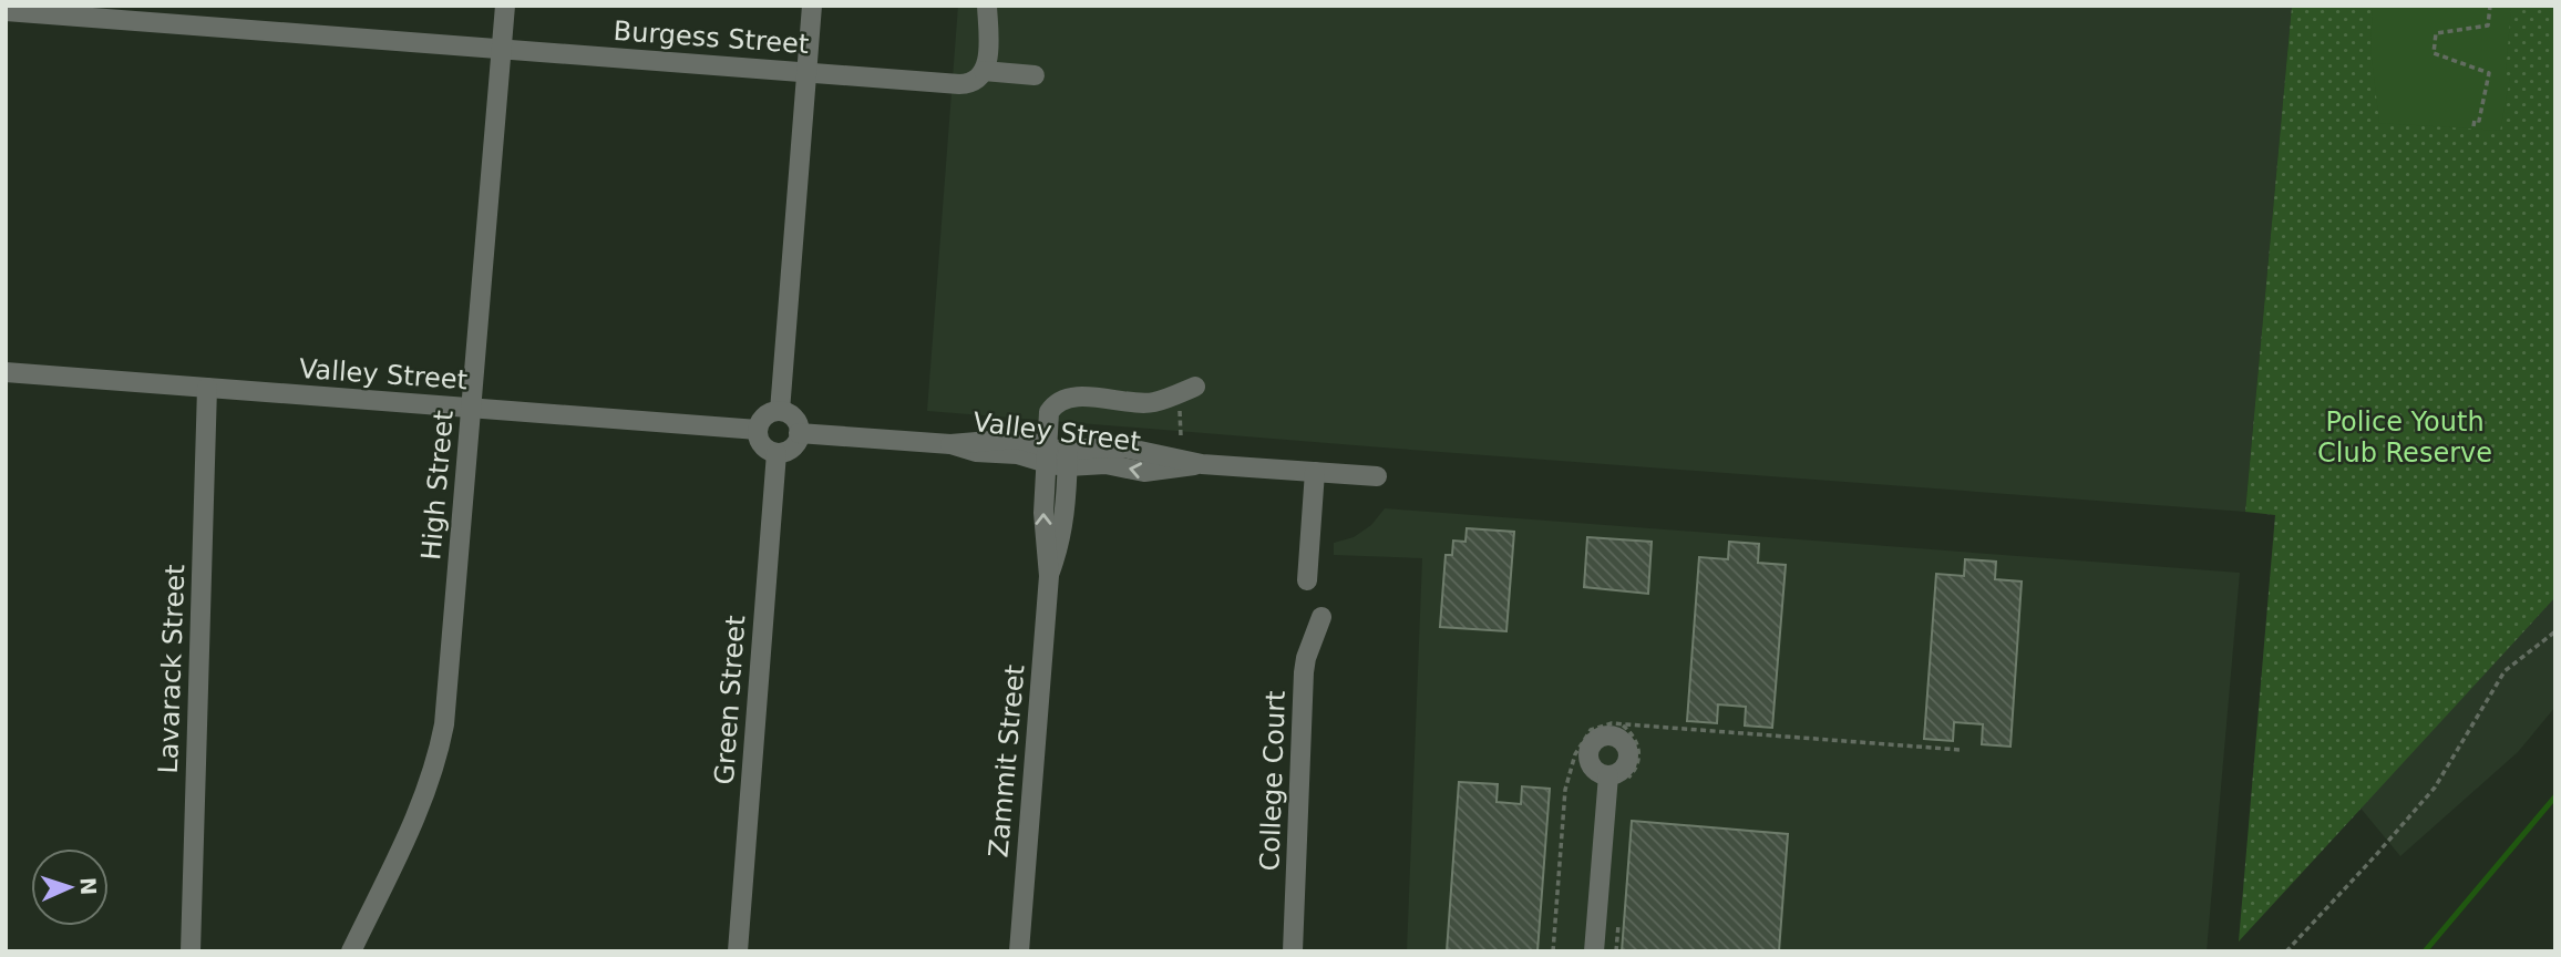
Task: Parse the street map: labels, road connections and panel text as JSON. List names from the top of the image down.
{
  "streets": {
    "street": [
      "Burgess Street",
      "Valley Street",
      "High Street",
      "Lavarack Street",
      "Green Street",
      "Zammit Street",
      "College Court"
    ]
  },
  "crossings": [
    ["Burgess Street", "High Street"],
    ["Valley Street", "High Street"],
    ["Valley Street", "Lavarack Street"],
    ["Valley Street", "Green Street"],
    ["Valley Street", "Zammit Street"]
  ],
  "parks": ["Police Youth Club Reserve"],
  "north": "right"
}
